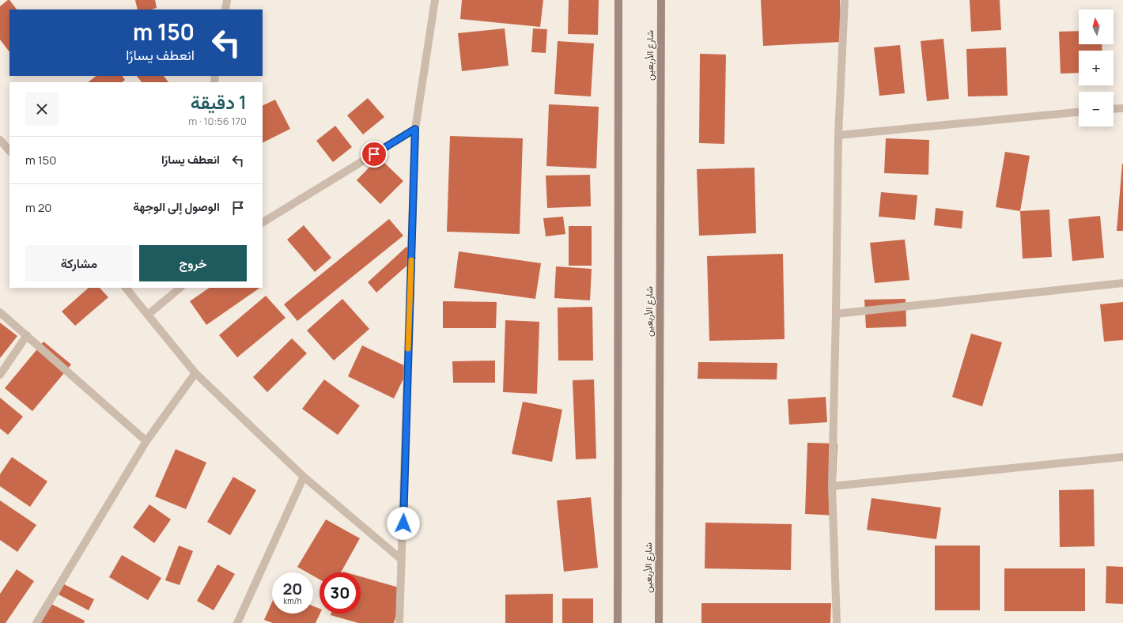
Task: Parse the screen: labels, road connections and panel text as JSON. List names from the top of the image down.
{
  "streets": {
    "main road": ["شارع الأربعين"]
  },
  "north": "top",
  "page": {
    "map_buttons": ["+", "−"],
    "turn": ["150 m", "انعطف يسارًا"],
    "heading": ["1 دقيقة", "170 m · 10:56"],
    "list": [
      {
        "name": "انعطف يسارًا",
        "value": "150 m"
      },
      {
        "name": "الوصول إلى الوجهة",
        "value": "20 m"
      }
    ],
    "buttons": ["خروج", "مشاركة"],
    "speed": "20 km/h",
    "limit": "30"
  }
}
